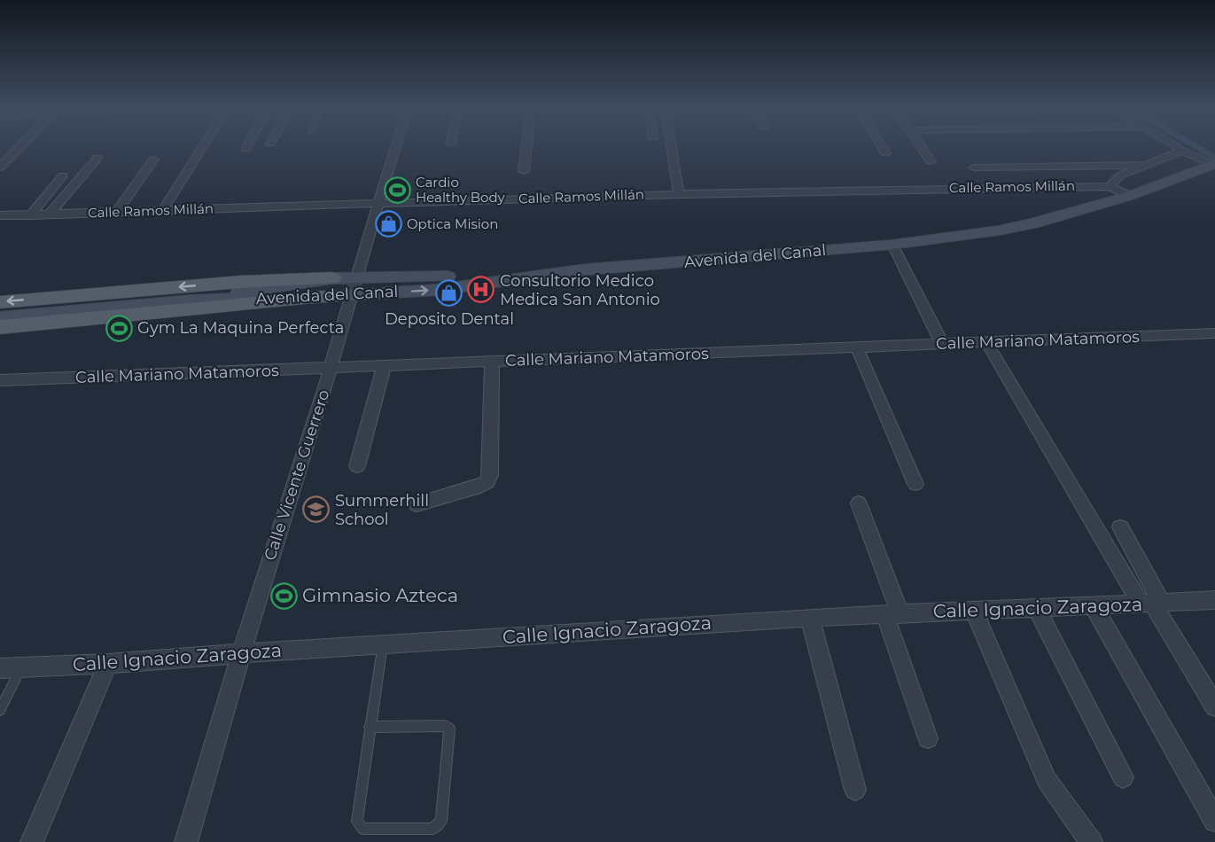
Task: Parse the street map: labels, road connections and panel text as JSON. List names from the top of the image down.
{
  "streets": {
    "main road": ["Avenida del Canal"],
    "street": [
      "Calle Ramos Millán",
      "Calle Mariano Matamoros",
      "Calle Vicente Guerrero",
      "Calle Ignacio Zaragoza"
    ]
  },
  "crossings": [
    ["Calle Ramos Millán", "Avenida del Canal"],
    ["Calle Ramos Millán", "Calle Vicente Guerrero"],
    ["Avenida del Canal", "Calle Vicente Guerrero"],
    ["Calle Mariano Matamoros", "Calle Vicente Guerrero"],
    ["Calle Vicente Guerrero", "Calle Ignacio Zaragoza"]
  ],
  "places": {
    "sports": ["Cardio Healthy Body", "Gym La Maquina Perfecta", "Gimnasio Azteca"],
    "shop": ["Optica Mision", "Deposito Dental"],
    "hospital": ["Consultorio Medico Medica San Antonio"],
    "school or university": ["Summerhill School"]
  }
}
